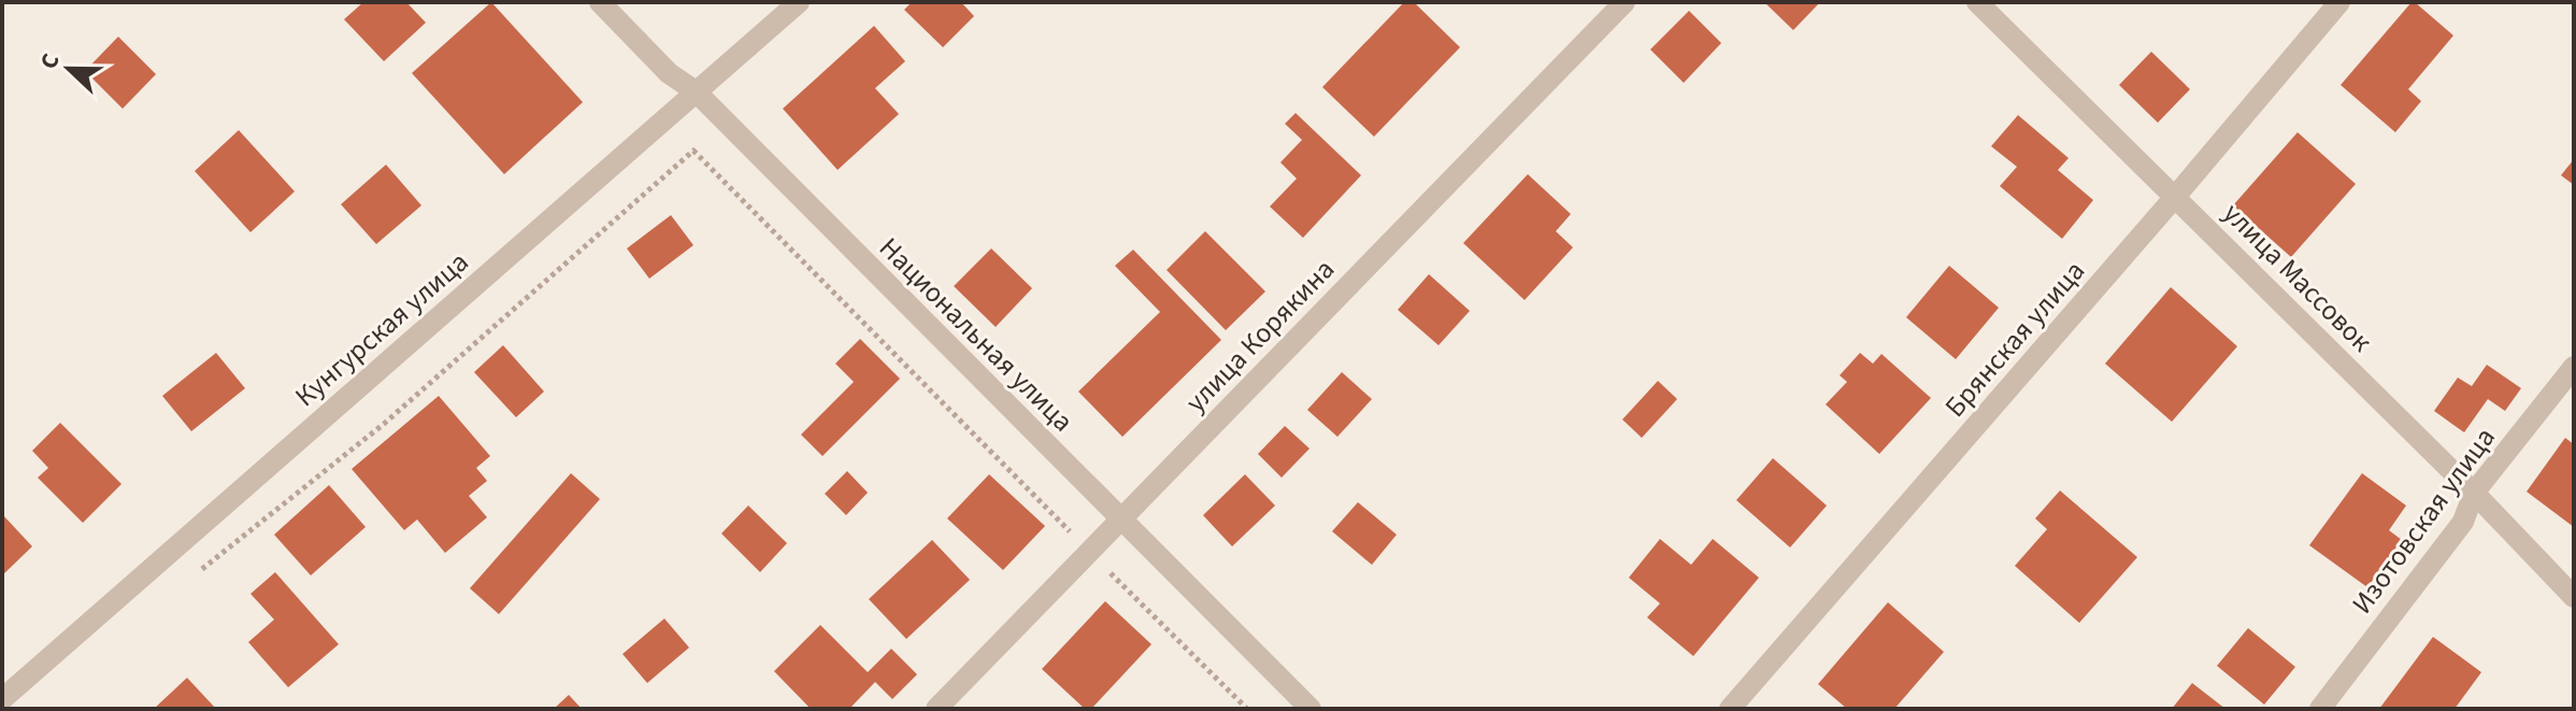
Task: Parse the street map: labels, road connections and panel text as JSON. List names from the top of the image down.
{
  "streets": {
    "street": [
      "улица Массовок",
      "Кунгурская улица",
      "Национальная улица",
      "улица Корякина",
      "Брянская улица",
      "Изотовская улица"
    ]
  },
  "crossings": [
    ["улица Массовок", "Брянская улица"],
    ["улица Массовок", "Изотовская улица"],
    ["Кунгурская улица", "Национальная улица"],
    ["Национальная улица", "улица Корякина"]
  ],
  "north": "left"
}
